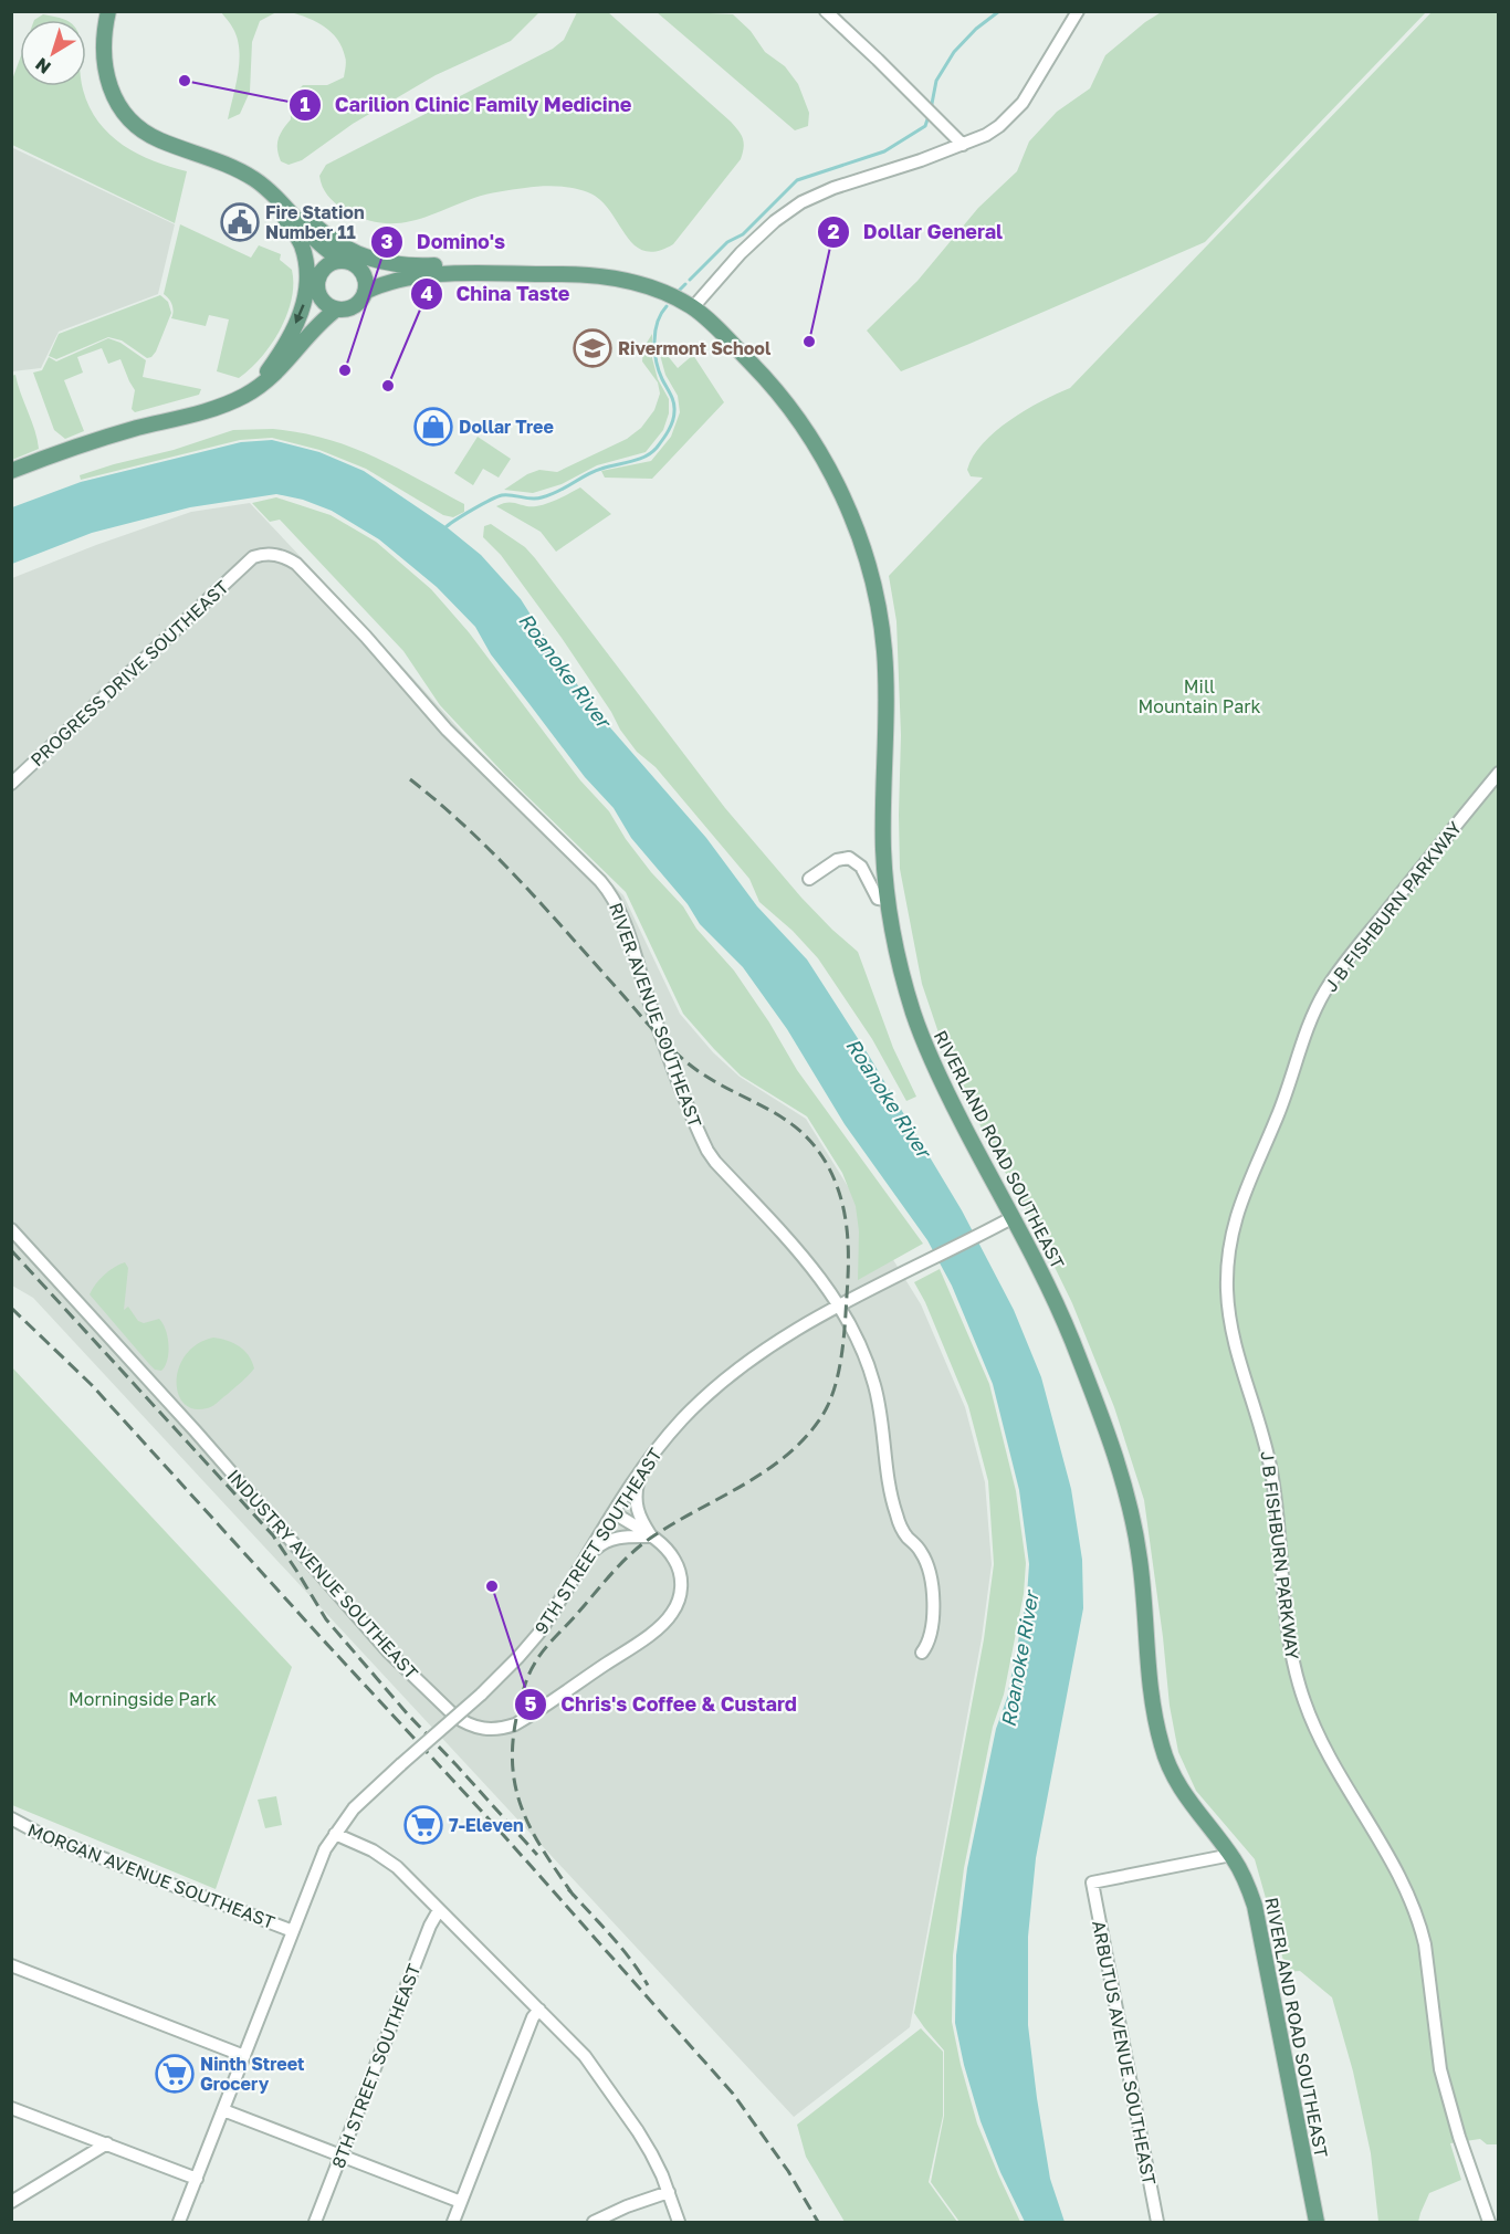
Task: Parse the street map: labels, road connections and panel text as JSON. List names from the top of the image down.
{
  "streets": {
    "main road": ["RIVERLAND ROAD SOUTHEAST"],
    "street": [
      "PROGRESS DRIVE SOUTHEAST",
      "J B FISHBURN PARKWAY",
      "RIVER AVENUE SOUTHEAST",
      "9TH STREET SOUTHEAST",
      "INDUSTRY AVENUE SOUTHEAST",
      "MORGAN AVENUE SOUTHEAST",
      "ARBUTUS AVENUE SOUTHEAST",
      "8TH STREET SOUTHEAST"
    ]
  },
  "crossings": [
    ["PROGRESS DRIVE SOUTHEAST", "RIVER AVENUE SOUTHEAST"],
    ["RIVER AVENUE SOUTHEAST", "9TH STREET SOUTHEAST"],
    ["RIVERLAND ROAD SOUTHEAST", "9TH STREET SOUTHEAST"],
    ["RIVERLAND ROAD SOUTHEAST", "ARBUTUS AVENUE SOUTHEAST"],
    ["9TH STREET SOUTHEAST", "INDUSTRY AVENUE SOUTHEAST"],
    ["9TH STREET SOUTHEAST", "MORGAN AVENUE SOUTHEAST"]
  ],
  "water": ["Roanoke River"],
  "parks": ["Mill Mountain Park", "Morningside Park"],
  "places": {
    "other": [
      "Carilion Clinic Family Medicine",
      "Dollar General",
      "Domino's",
      "China Taste",
      "Chris's Coffee & Custard"
    ],
    "public building": ["Fire Station Number 11"],
    "school or university": ["Rivermont School"],
    "shop": ["Dollar Tree"],
    "supermarket": ["7-Eleven", "Ninth Street Grocery"]
  },
  "north": "bottom left"
}
